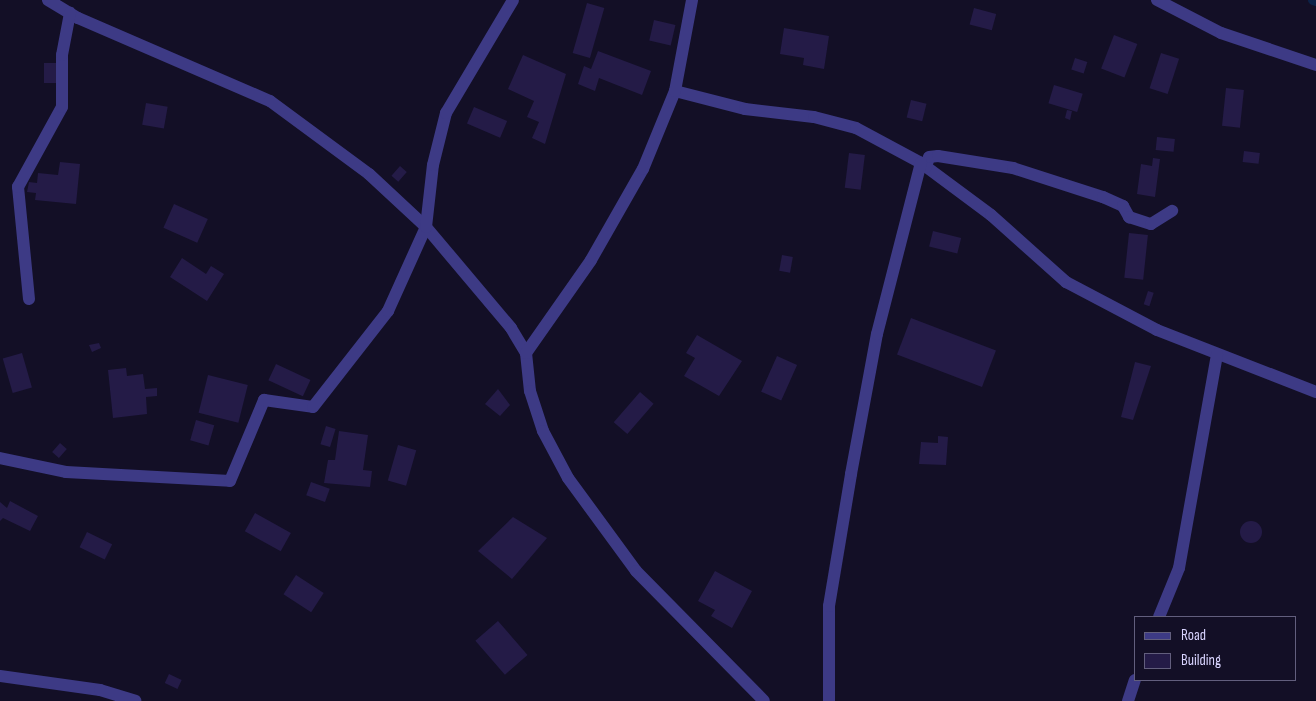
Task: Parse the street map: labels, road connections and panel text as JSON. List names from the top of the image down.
{
  "legend": ["Road", "Building"]
}
